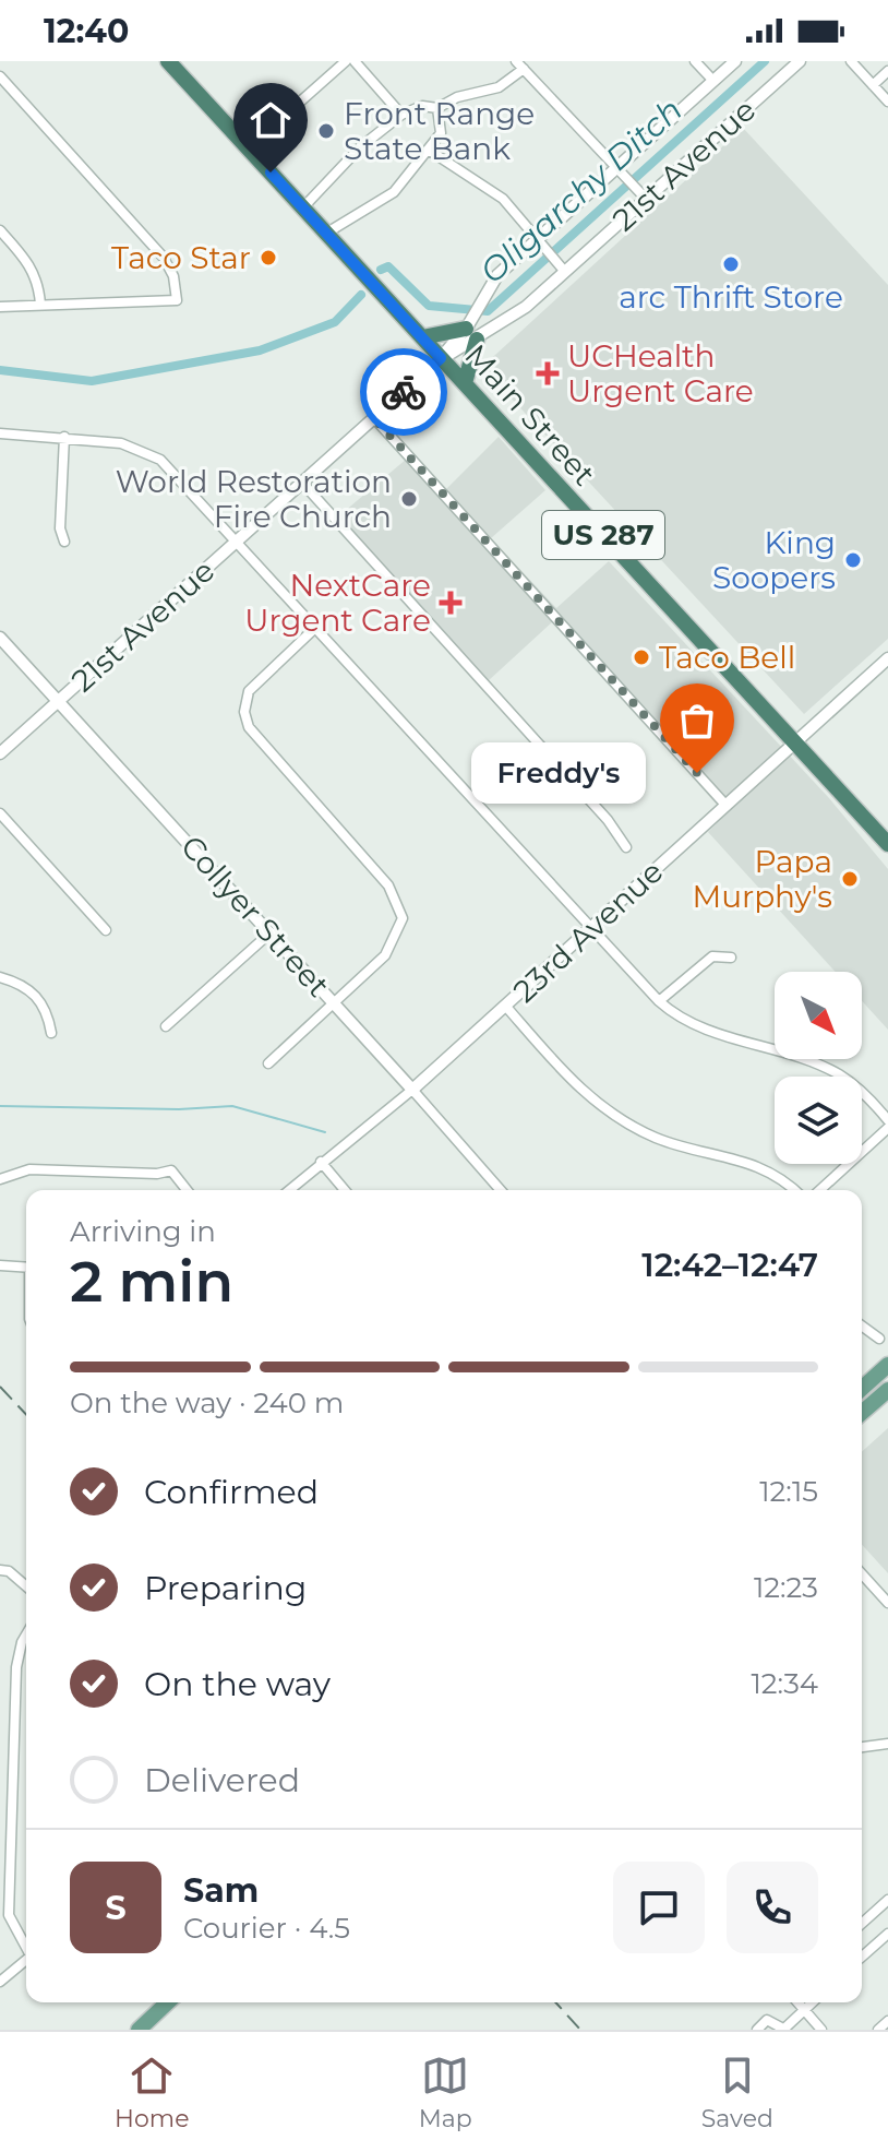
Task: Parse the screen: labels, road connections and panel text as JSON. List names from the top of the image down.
{
  "streets": {
    "highway": ["Main Street", "US 287"],
    "street": ["21st Avenue", "Collyer Street", "23rd Avenue"]
  },
  "crossings": [
    ["21st Avenue", "Main Street"],
    ["21st Avenue", "Collyer Street"],
    ["Main Street", "23rd Avenue"],
    ["Collyer Street", "23rd Avenue"]
  ],
  "water": ["Oligarchy Ditch"],
  "places": {
    "other": [
      "Front Range State Bank",
      "Taco Star",
      "arc Thrift Store",
      "World Restoration Fire Church",
      "King Soopers",
      "Taco Bell",
      "Freddy's",
      "Papa Murphy's"
    ],
    "health": ["UCHealth Urgent Care", "NextCare Urgent Care"]
  },
  "north": "bottom right",
  "page": {
    "status": "12:40",
    "bubble": "Freddy's",
    "heading": ["2 min", "Arriving in", "12:42–12:47"],
    "panel": ["Sam", "Courier · 4.5"],
    "bar": "On the way · 240 m",
    "list": [
      ["Confirmed", "12:15"],
      ["Preparing", "12:23"],
      ["On the way", "12:34"],
      "Delivered"
    ],
    "round": "S",
    "tabs": ["Home", "Map", "Saved"]
  }
}
